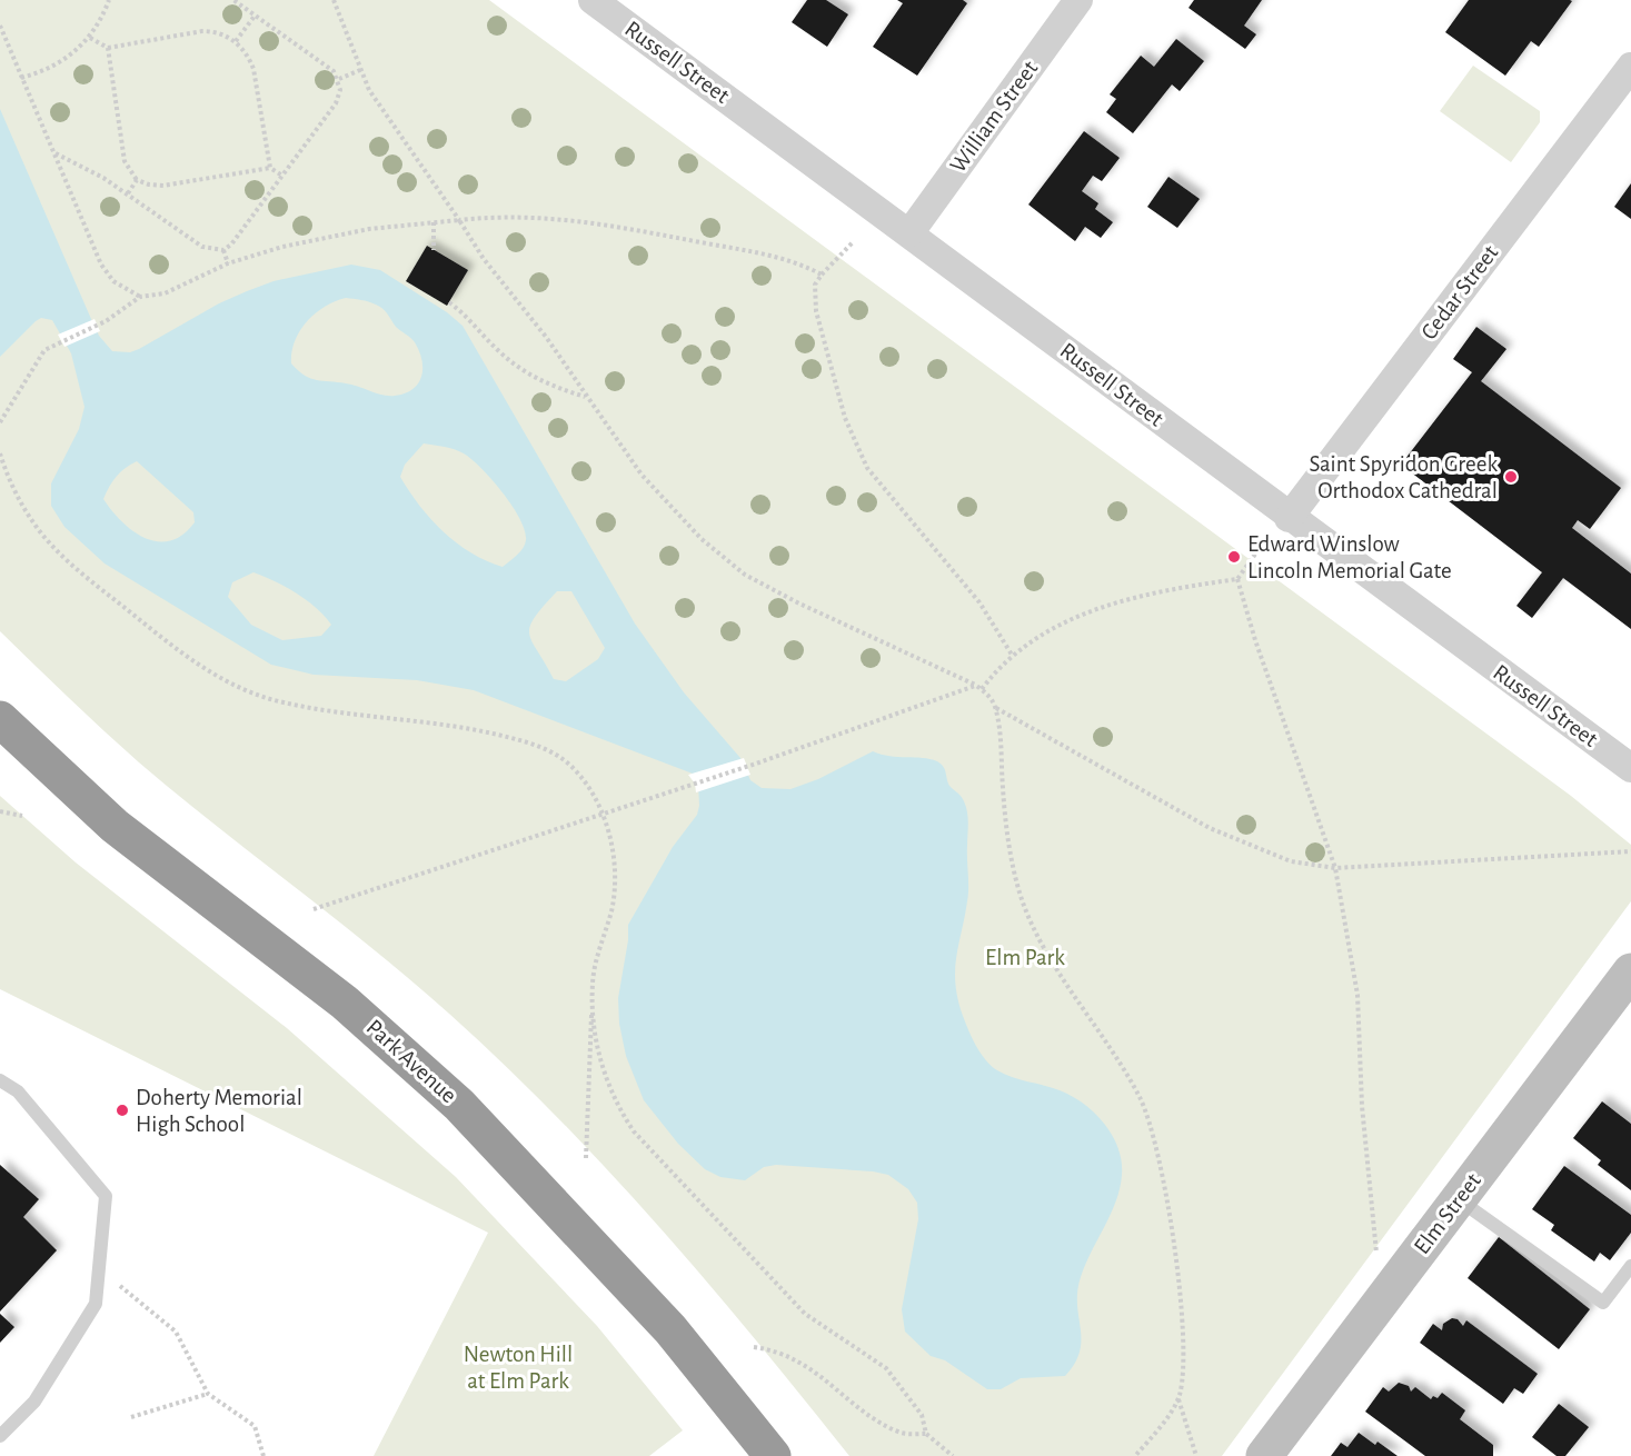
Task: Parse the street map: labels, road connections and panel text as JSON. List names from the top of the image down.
{
  "streets": {
    "highway": ["Park Avenue"],
    "main road": ["Elm Street"],
    "street": ["Russell Street", "William Street", "Cedar Street"]
  },
  "crossings": [
    ["Russell Street", "William Street"],
    ["Russell Street", "Cedar Street"]
  ],
  "parks": ["Elm Park", "Newton Hill at Elm Park"],
  "places": ["Saint Spyridon Greek Orthodox Cathedral", "Edward Winslow Lincoln Memorial Gate", "Doherty Memorial High School"]
}
